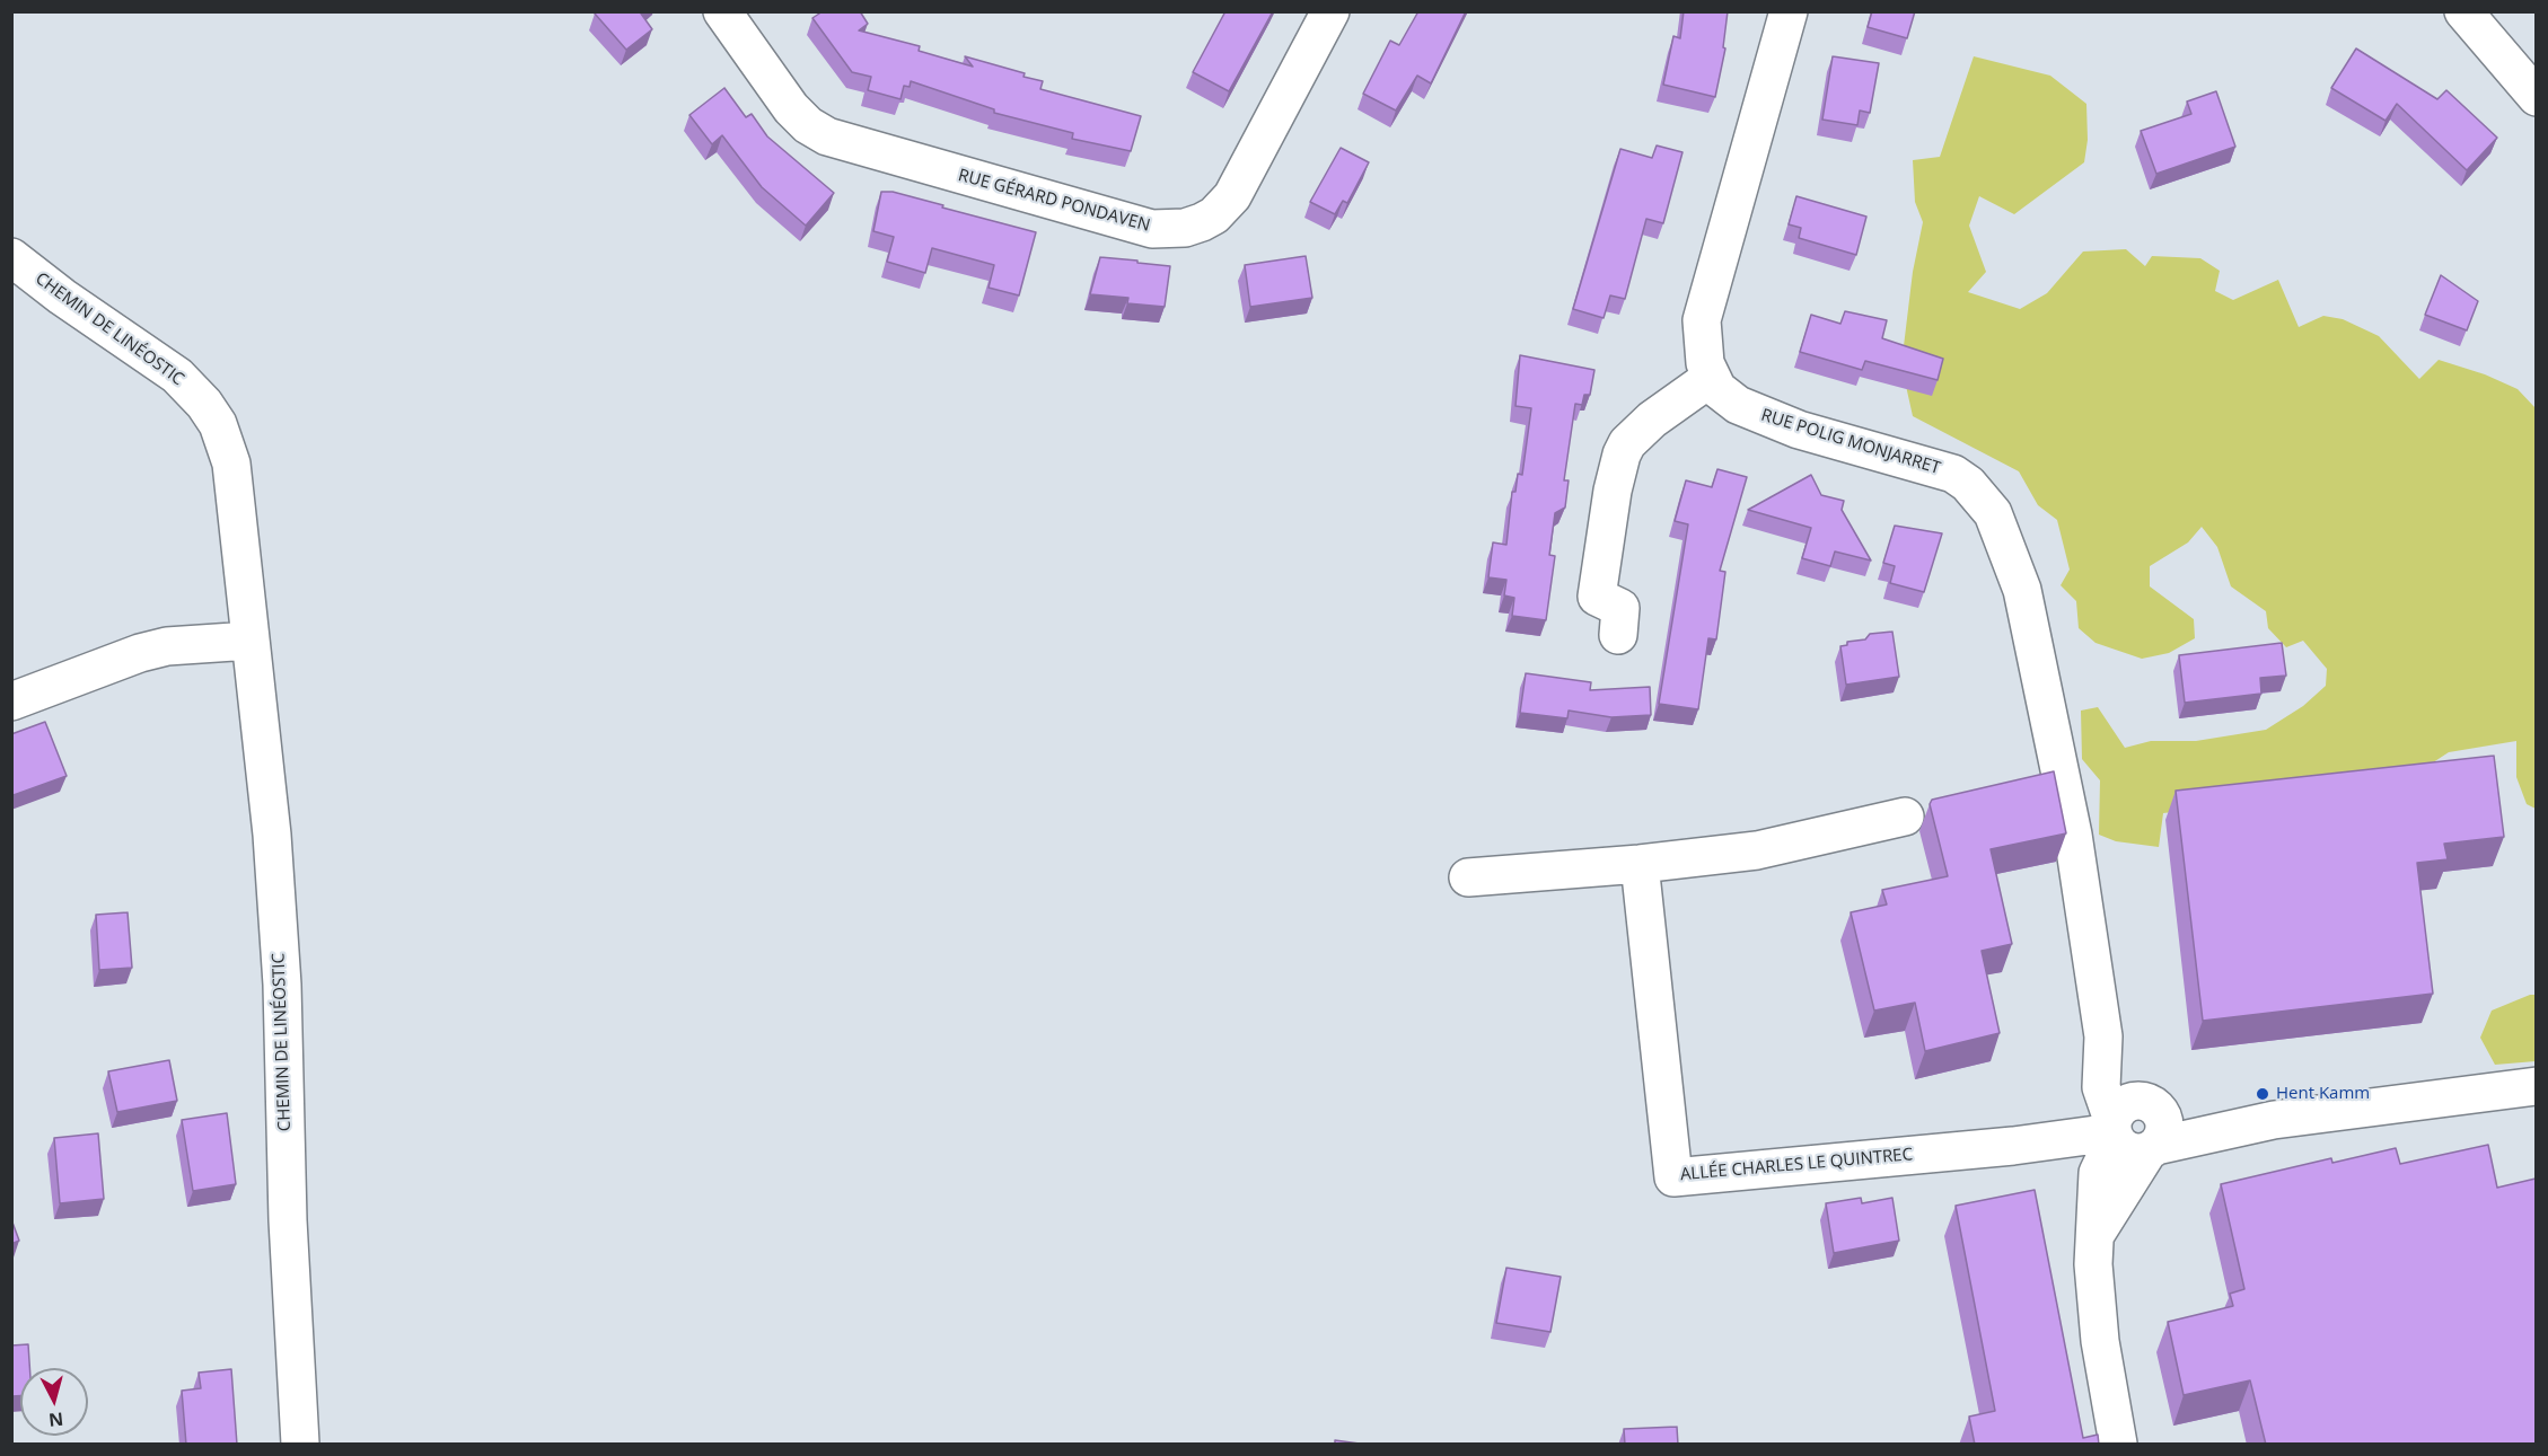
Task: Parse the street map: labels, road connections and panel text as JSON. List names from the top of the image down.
{
  "streets": {
    "street": [
      "RUE GÉRARD PONDAVEN",
      "CHEMIN DE LINÉOSTIC",
      "RUE POLIG MONJARRET",
      "ALLÉE CHARLES LE QUINTREC"
    ]
  },
  "crossings": [
    ["RUE POLIG MONJARRET", "ALLÉE CHARLES LE QUINTREC"]
  ],
  "places": ["Hent Kamm"],
  "north": "bottom"
}
